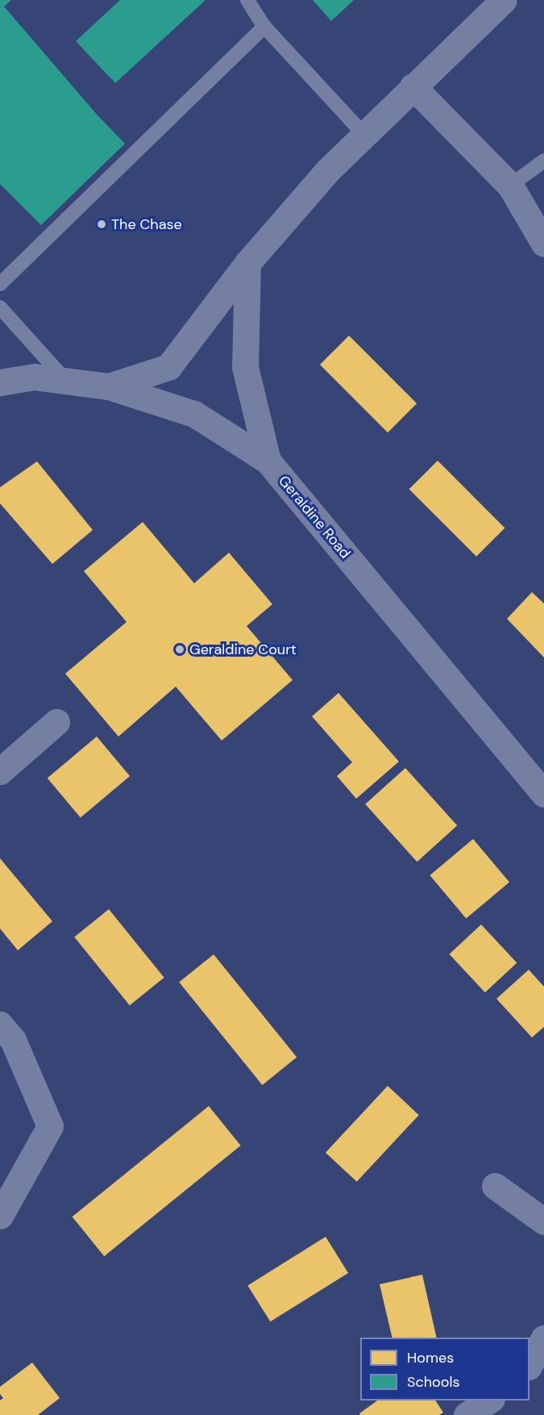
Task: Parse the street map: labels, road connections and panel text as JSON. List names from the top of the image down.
{
  "streets": {
    "street": ["Geraldine Road"]
  },
  "places": ["The Chase", "Geraldine Court"],
  "legend": ["Homes", "Schools"]
}
